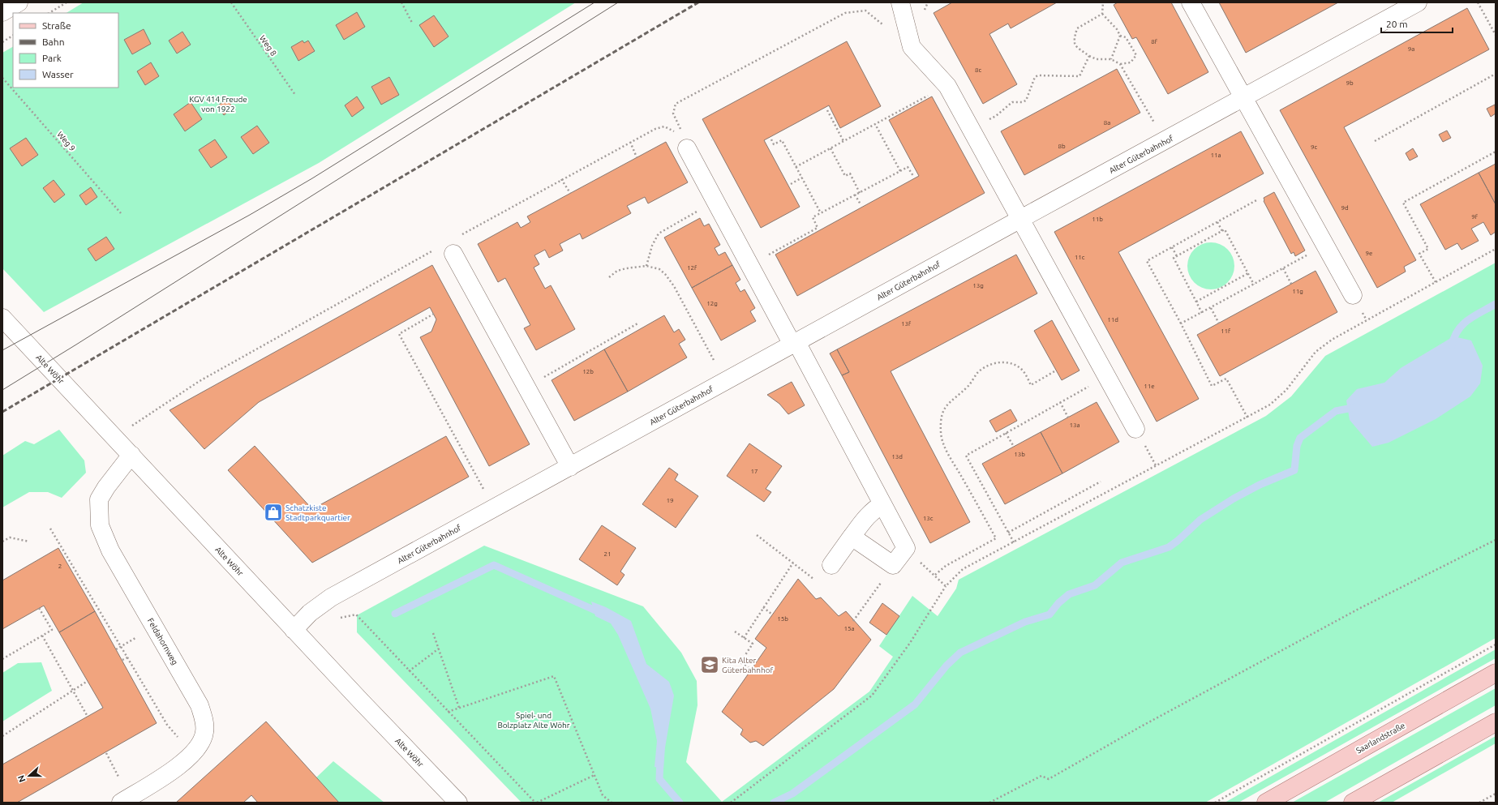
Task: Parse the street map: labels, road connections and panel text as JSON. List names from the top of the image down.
{
  "streets": {
    "main road": ["Saarlandstraße"],
    "street": ["Alter Güterbahnhof", "Alte Wöhr", "Feldahornweg"],
    "path": ["Weg 8", "Weg 9"]
  },
  "crossings": [
    ["Alter Güterbahnhof", "Alte Wöhr"],
    ["Alte Wöhr", "Feldahornweg"]
  ],
  "parks": ["KGV 414 Freude von 1922", "Spiel- und Bolzplatz Alte Wöhr"],
  "places": {
    "shop": ["Schatzkiste Stadtparkquartier"],
    "school or university": ["Kita Alter Güterbahnhof"]
  },
  "house_numbers": [
    "8f",
    "9a",
    "8c",
    "9b",
    "8a",
    "8b",
    "9c",
    "11a",
    "9d",
    "9f",
    "11b",
    "9e",
    "11c",
    "12f",
    "13g",
    "11g",
    "12g",
    "11d",
    "13f",
    "11f",
    "12b",
    "11e",
    "13a",
    "13b",
    "13d",
    "17",
    "19",
    "13c",
    "21",
    "2",
    "15b",
    "15a"
  ],
  "legend": [
    "Straße",
    "Bahn",
    "Park",
    "Wasser"
  ],
  "scale_bar": "20 m",
  "north": "left"
}
